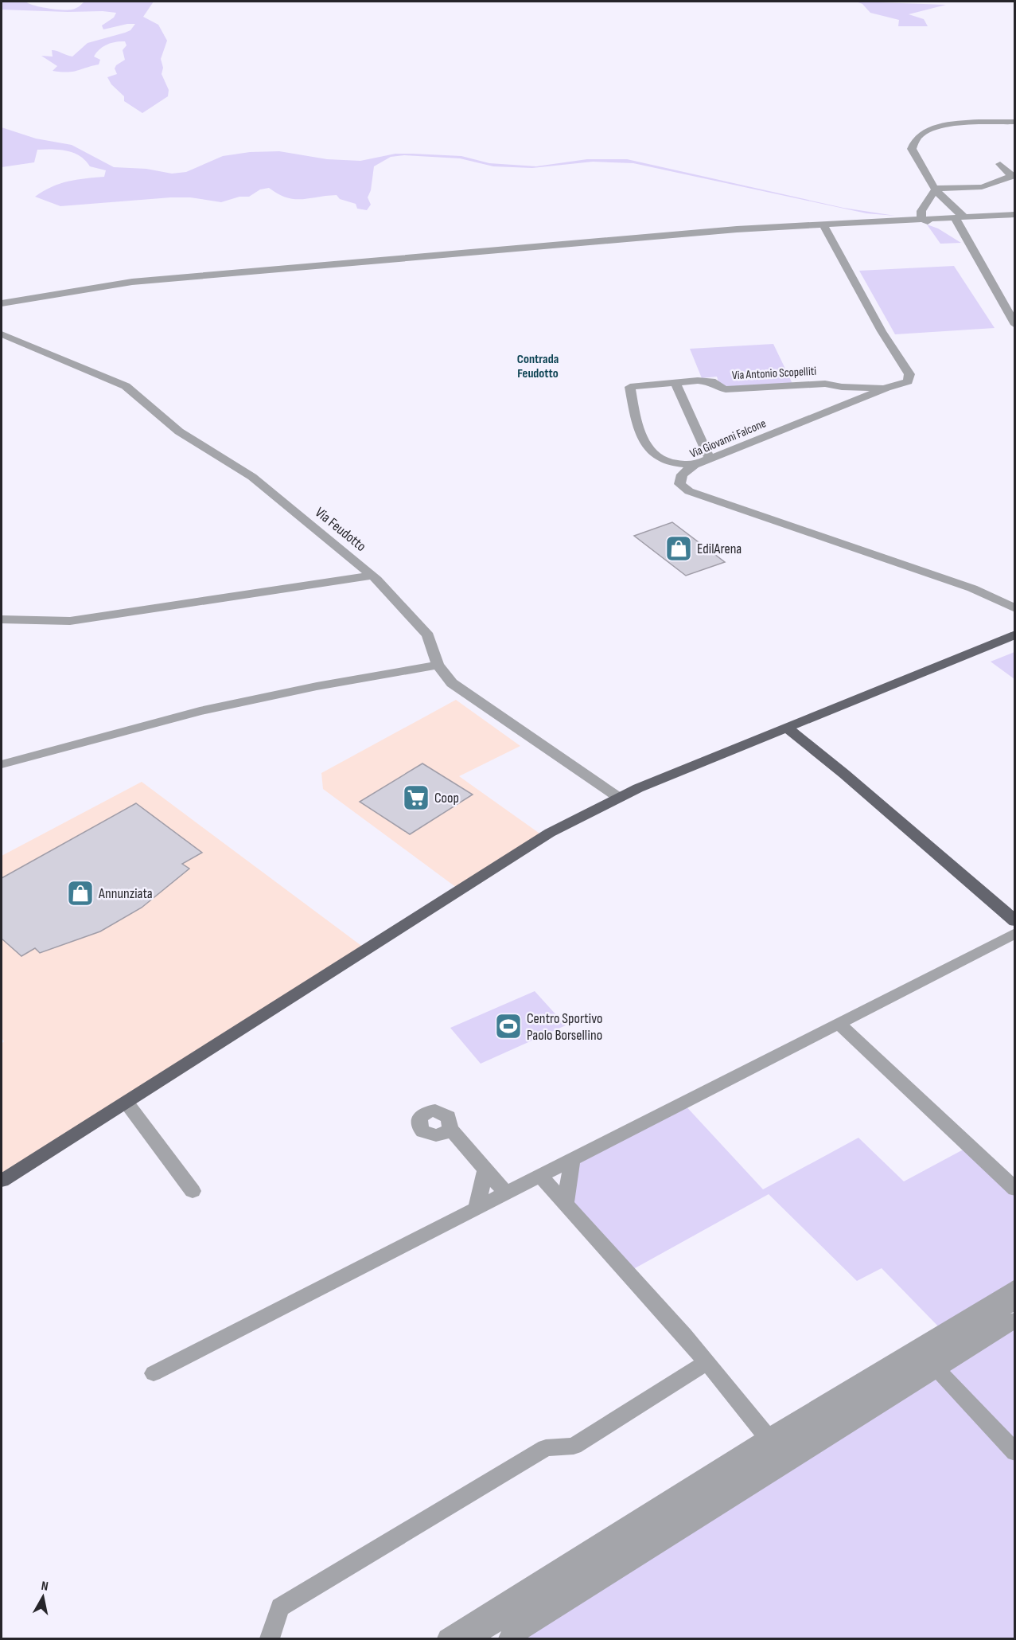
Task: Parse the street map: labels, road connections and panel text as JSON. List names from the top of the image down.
{
  "streets": {
    "street": ["Via Antonio Scopelliti", "Via Giovanni Falcone", "Via Feudotto"]
  },
  "crossings": [
    ["Via Antonio Scopelliti", "Via Giovanni Falcone"]
  ],
  "districts": ["Contrada Feudotto"],
  "places": {
    "shop": ["EdilArena", "Annunziata"],
    "supermarket": ["Coop"],
    "sports": ["Centro Sportivo Paolo Borsellino"]
  },
  "north": "top"
}
